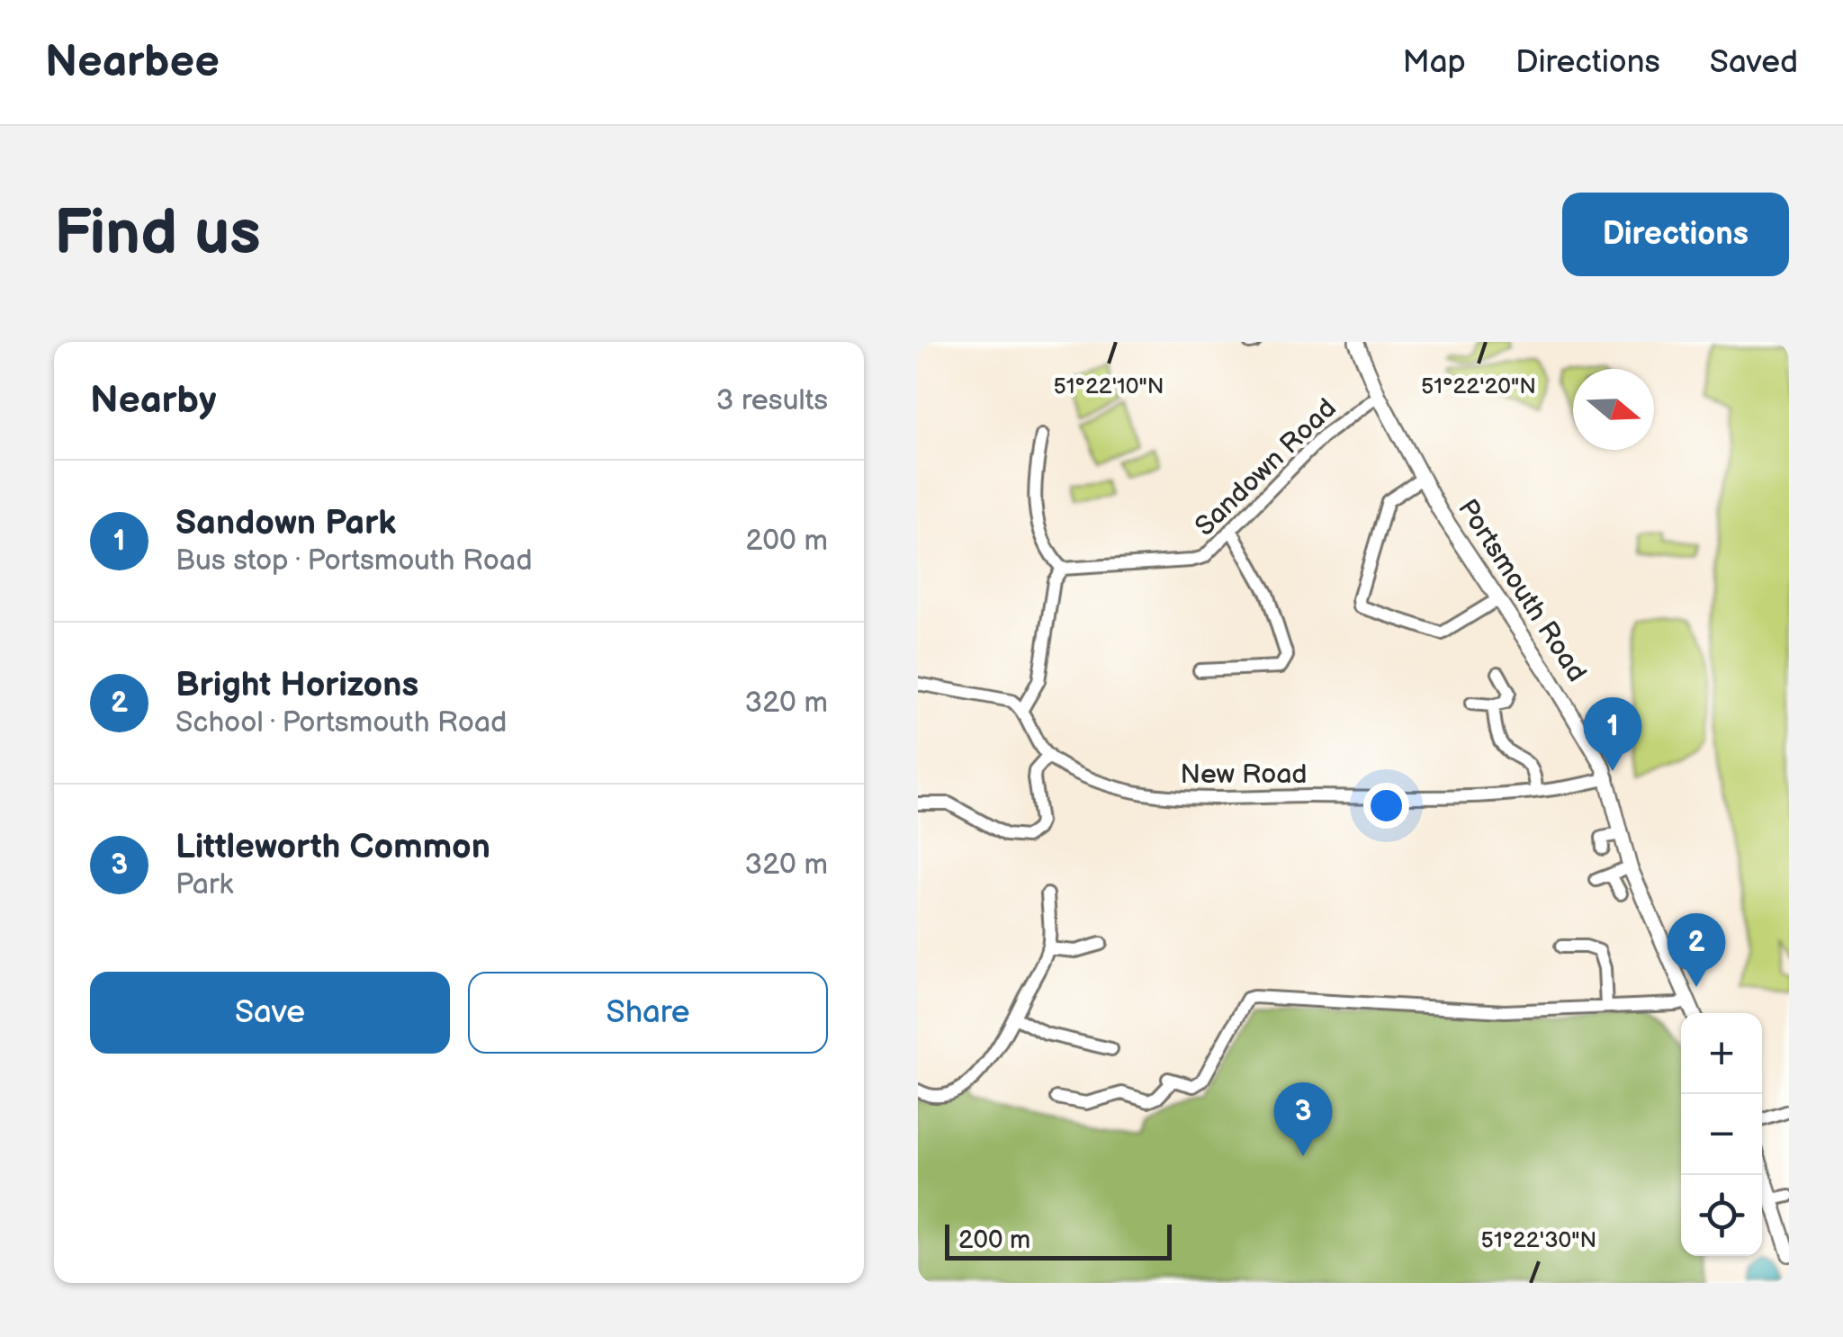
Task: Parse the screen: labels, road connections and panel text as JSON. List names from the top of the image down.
{
  "streets": {
    "main road": ["Portsmouth Road"],
    "street": ["Sandown Road", "New Road"]
  },
  "crossings": [
    ["Sandown Road", "Portsmouth Road"],
    ["Portsmouth Road", "New Road"]
  ],
  "scale_bar": "200 m",
  "north": "right",
  "page": {
    "header": "Nearbee",
    "nav": ["Map", "Directions", "Saved"],
    "buttons": [
      "Directions",
      ["Save", "Share"]
    ],
    "title": "Find us",
    "heading": ["Nearby", "3 results"],
    "list": [
      {
        "mark": "1",
        "name": "Sandown Park",
        "note": "Bus stop · Portsmouth Road",
        "value": "200 m"
      },
      {
        "mark": "2",
        "name": "Bright Horizons",
        "note": "School · Portsmouth Road",
        "value": "320 m"
      },
      {
        "mark": "3",
        "name": "Littleworth Common",
        "note": "Park",
        "value": "320 m"
      }
    ],
    "pins": ["1", "2", "3"],
    "map_buttons": ["+", "−"],
    "scale": "200 m"
  },
  "coordinates": ["51°22'10\"N", "51°22'20\"N", "51°22'30\"N"]
}
